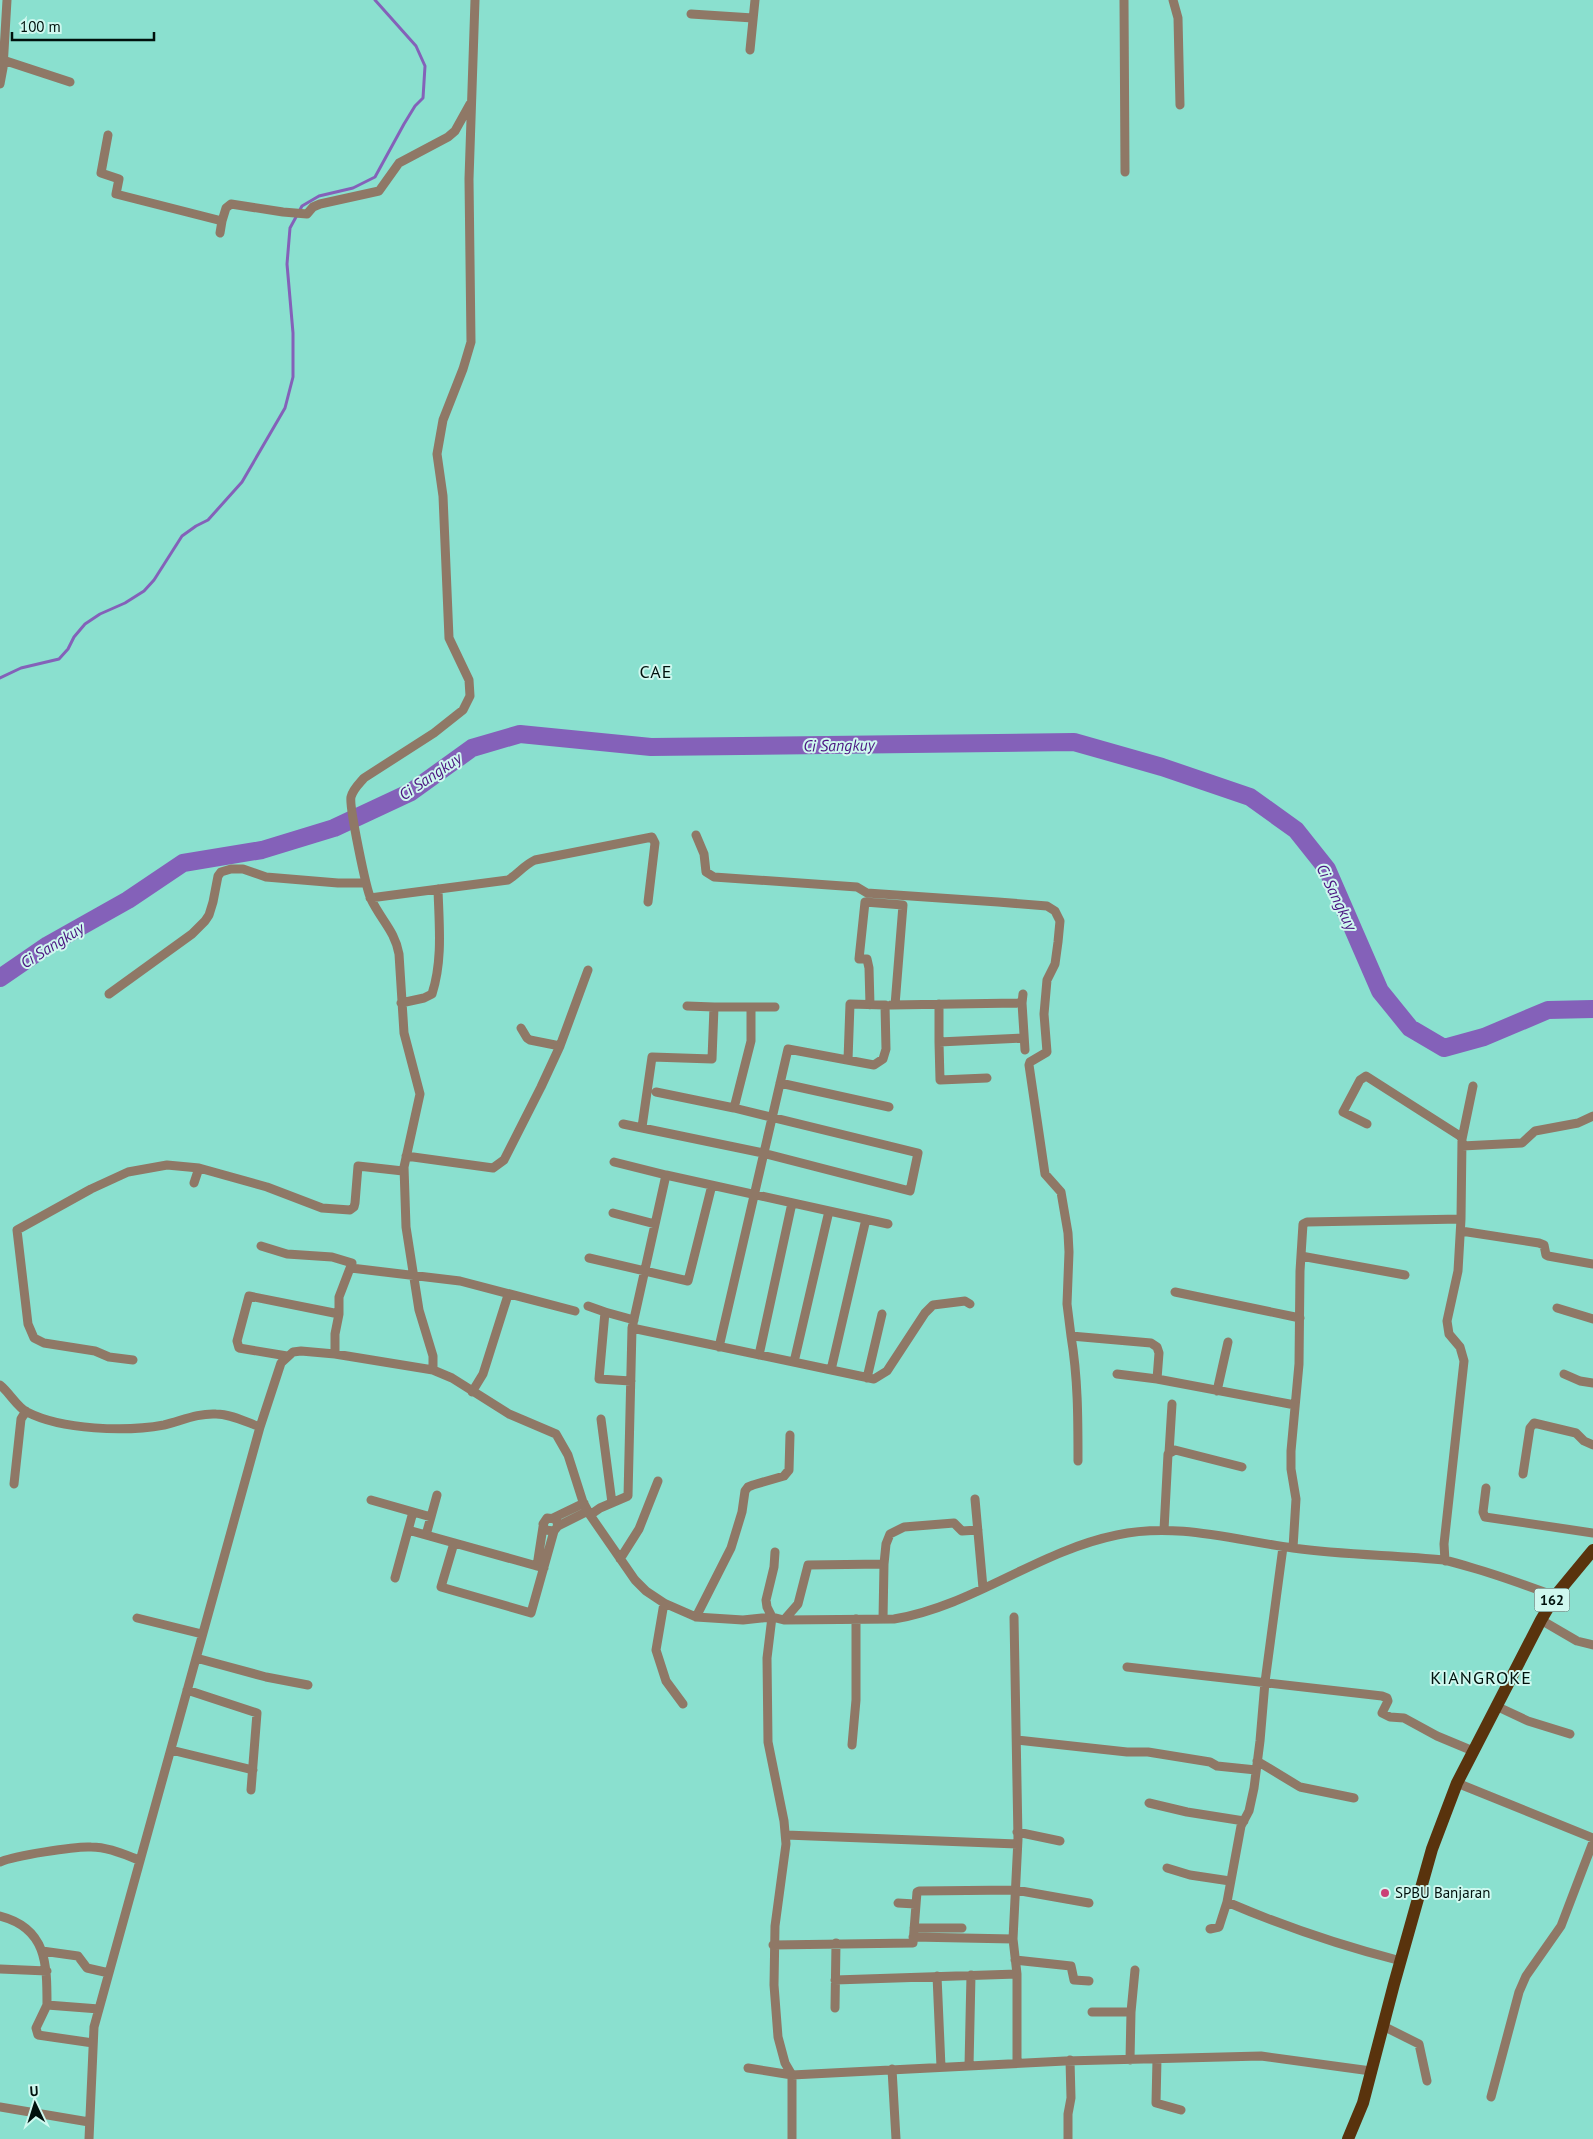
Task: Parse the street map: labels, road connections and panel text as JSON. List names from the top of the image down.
{
  "streets": {
    "main road": ["162"]
  },
  "districts": ["CAE", "KIANGROKE"],
  "water": ["Ci Sangkuy"],
  "places": ["SPBU Banjaran"],
  "scale_bar": "100 m",
  "north": "top"
}
